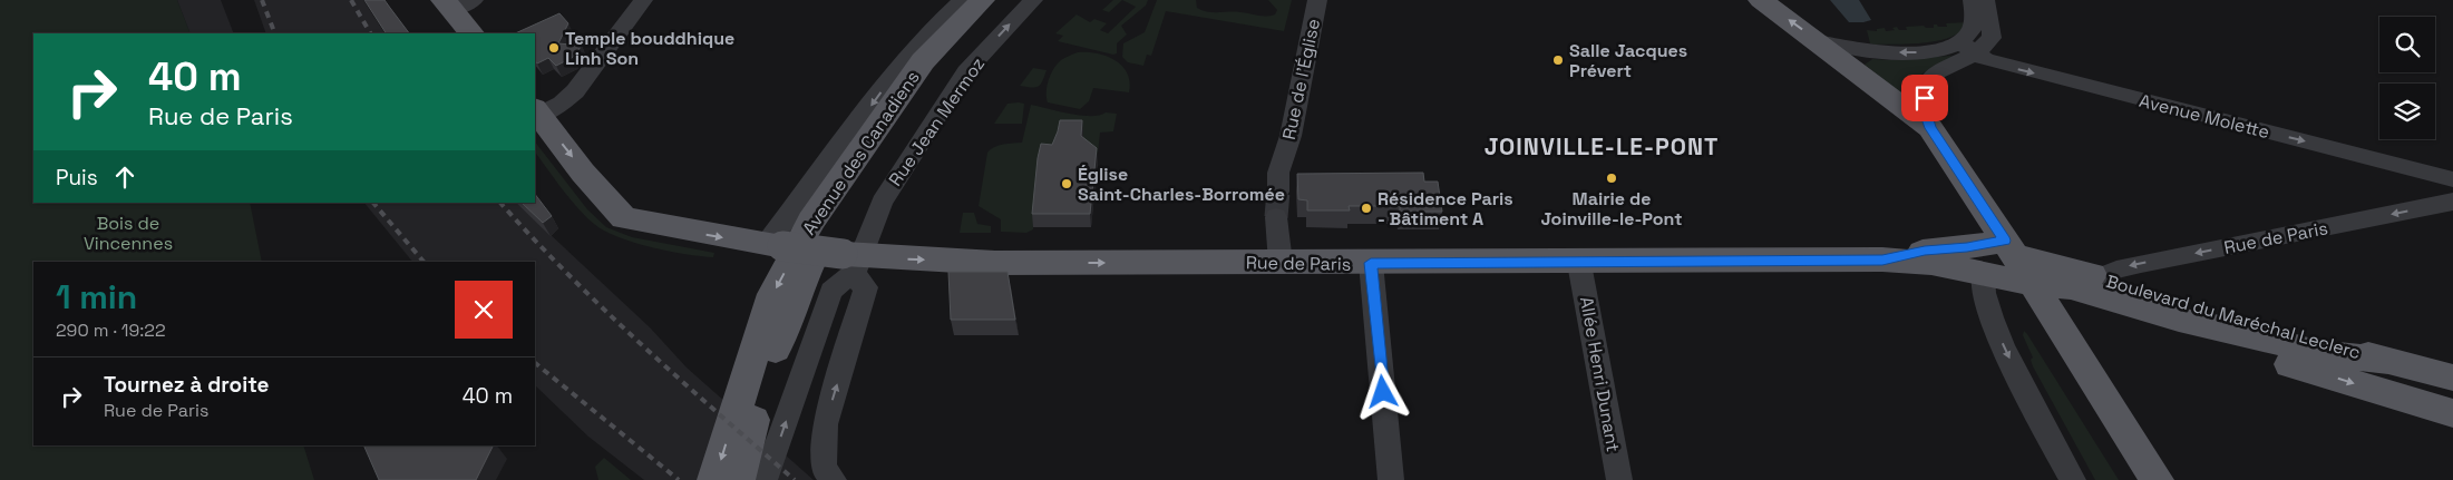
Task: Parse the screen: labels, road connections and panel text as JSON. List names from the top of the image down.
{
  "streets": {
    "main road": ["Avenue des Canadiens", "Rue de Paris", "Boulevard du Maréchal Leclerc"],
    "street": [
      "Rue de l'Église",
      "Avenue Molette",
      "Rue Jean Mermoz",
      "Allée Henri Dunant"
    ]
  },
  "crossings": [
    ["Rue Jean Mermoz", "Rue de Paris"],
    ["Rue de Paris", "Boulevard du Maréchal Leclerc"]
  ],
  "one_way": ["Avenue Molette"],
  "districts": ["JOINVILLE-LE-PONT"],
  "parks": ["Bois de Vincennes"],
  "places": [
    "Temple bouddhique Linh Son",
    "Salle Jacques Prévert",
    "Mairie de Joinville-le-Pont",
    "Église Saint-Charles-Borromée",
    "Résidence Paris - Bâtiment A"
  ],
  "page": {
    "turn": ["40 m", "Rue de Paris"],
    "then": "Puis",
    "heading": ["1 min", "290 m · 19:22"],
    "list": [
      {
        "name": "Tournez à droite",
        "note": "Rue de Paris",
        "value": "40 m"
      }
    ]
  }
}
